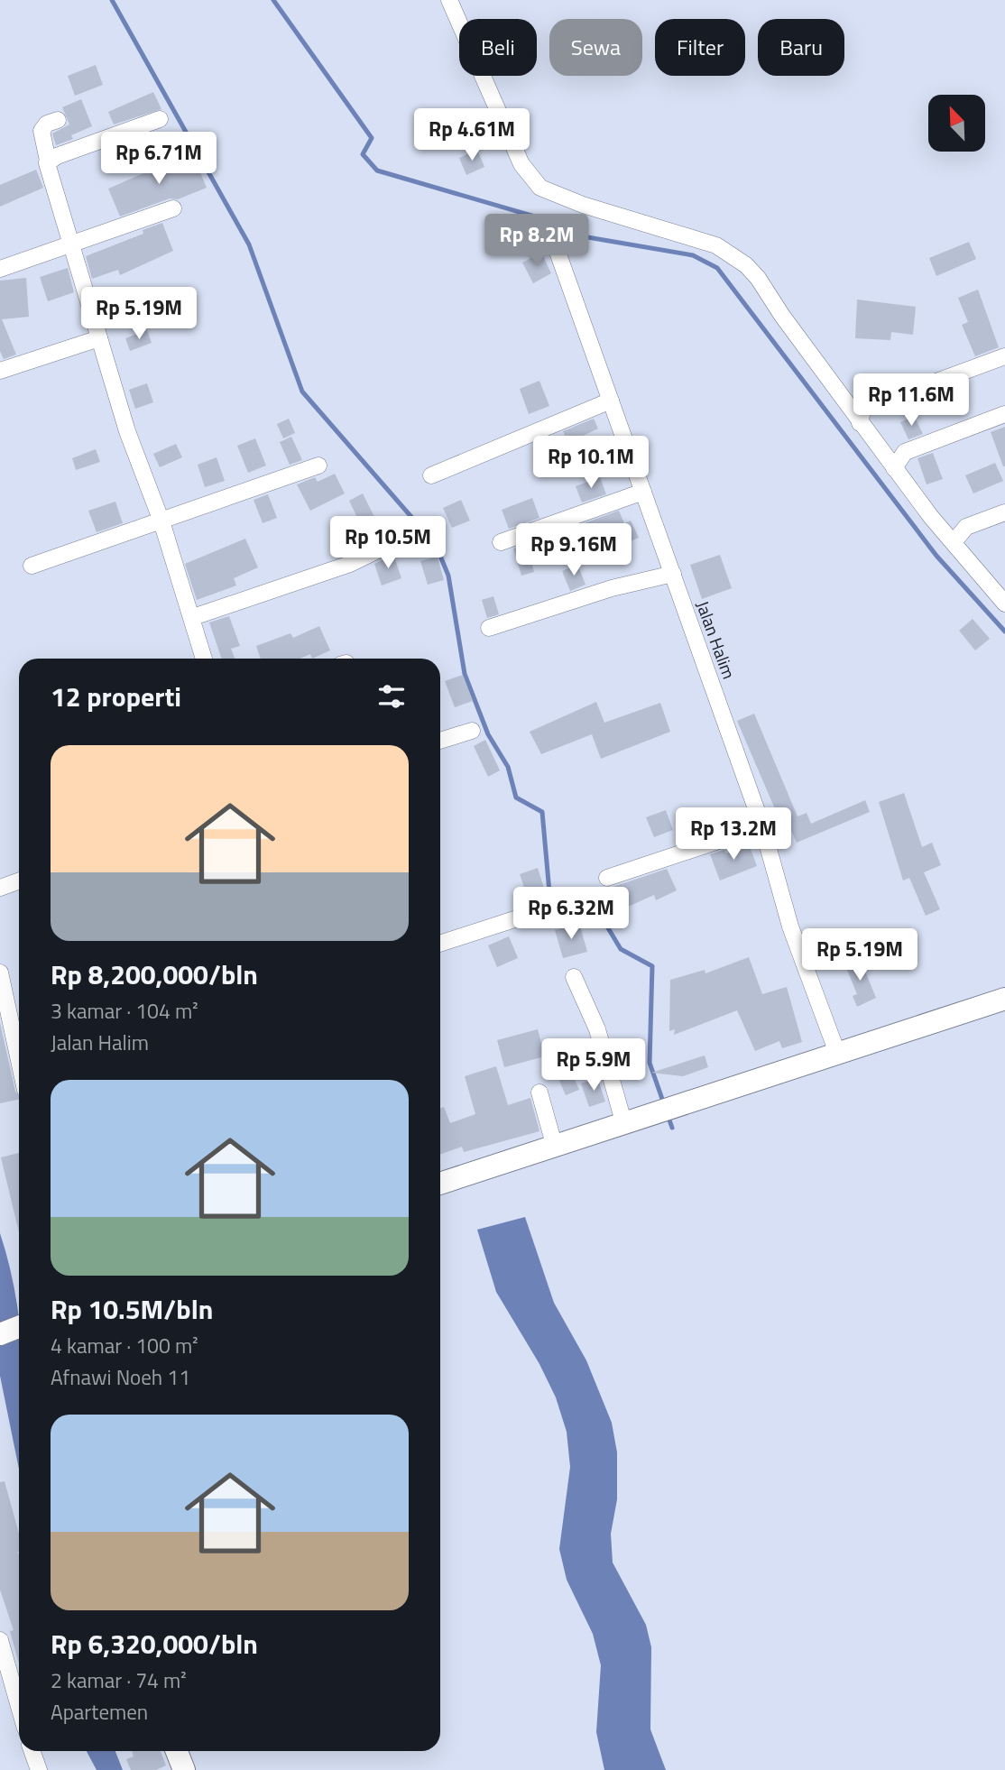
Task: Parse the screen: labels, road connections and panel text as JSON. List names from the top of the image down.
{
  "streets": {
    "street": ["Jalan Halim"]
  },
  "north": "top left",
  "page": {
    "chip": [
      "Beli",
      "Sewa",
      "Filter",
      "Baru"
    ],
    "price": [
      "Rp 4.61M",
      "Rp 6.71M",
      "Rp 8.2M",
      "Rp 5.19M",
      "Rp 11.6M",
      "Rp 10.1M",
      "Rp 10.5M",
      "Rp 9.16M",
      "Rp 13.2M",
      "Rp 6.32M",
      "Rp 5.19M",
      "Rp 5.9M"
    ],
    "heading": "12 properti",
    "list": [
      {
        "name": "Rp 8,200,000/bln",
        "note": "3 kamar · 104 m² · Jalan Halim"
      },
      {
        "name": "Rp 10.5M/bln",
        "note": "4 kamar · 100 m² · Afnawi Noeh 11"
      },
      {
        "name": "Rp 6,320,000/bln",
        "note": "2 kamar · 74 m² · Apartemen"
      }
    ]
  }
}
